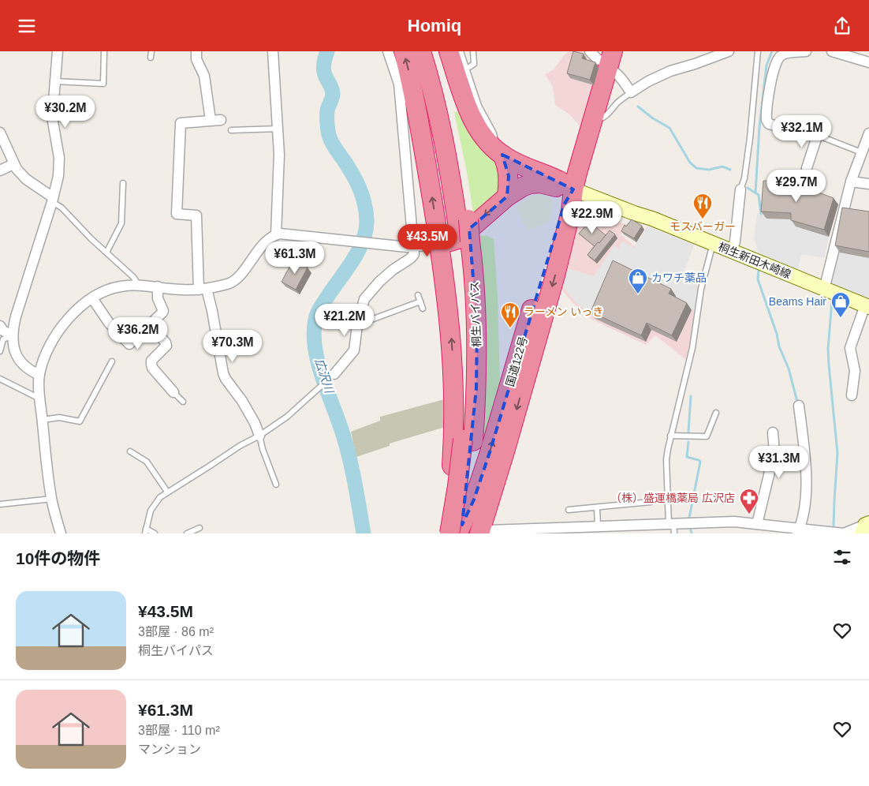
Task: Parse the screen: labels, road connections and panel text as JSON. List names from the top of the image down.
{
  "streets": {
    "highway": ["桐生バイパス", "国道122号"],
    "main road": ["桐生新田木崎線"]
  },
  "crossings": [
    ["桐生新田木崎線", "国道122号"],
    ["桐生バイパス", "国道122号"]
  ],
  "water": ["広沢川"],
  "places": {
    "restaurant": ["モスバーガー", "ラーメン いっき"],
    "shop": ["カワチ薬品", "Beams Hair"],
    "pharmacy": ["（株）盛運橋薬局 広沢店"]
  },
  "page": {
    "header": "Homiq",
    "price": [
      "¥30.2M",
      "¥32.1M",
      "¥29.7M",
      "¥22.9M",
      "¥43.5M",
      "¥61.3M",
      "¥21.2M",
      "¥36.2M",
      "¥70.3M",
      "¥31.3M"
    ],
    "heading": "10件の物件",
    "list": [
      {
        "name": "¥43.5M",
        "note": "3部屋 · 86 m² · 桐生バイパス"
      },
      {
        "name": "¥61.3M",
        "note": "3部屋 · 110 m² · マンション"
      }
    ]
  }
}
